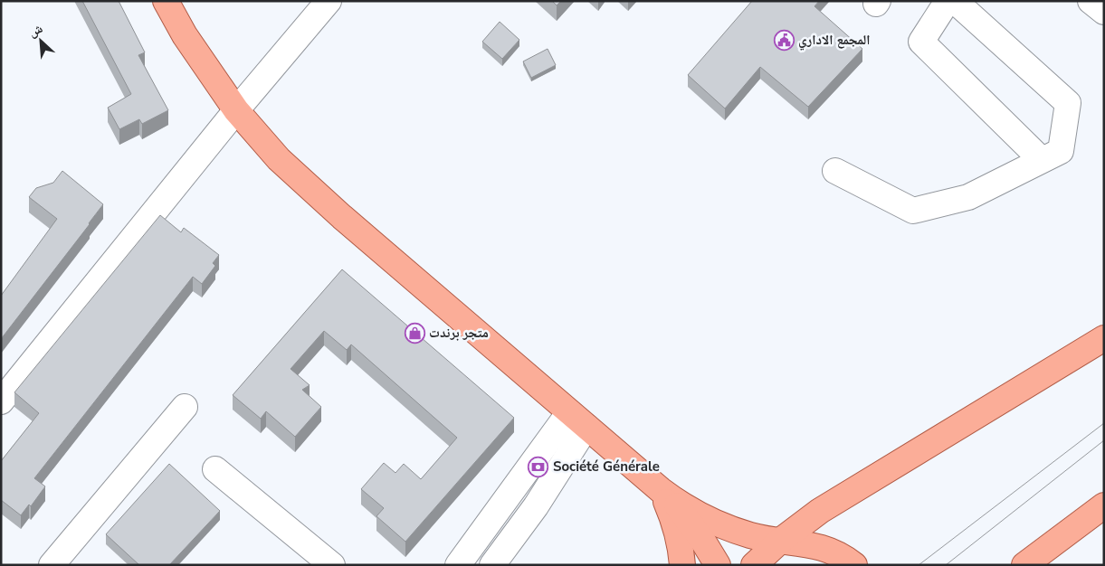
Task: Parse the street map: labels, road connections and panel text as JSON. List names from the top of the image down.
{
  "places": {
    "public building": ["المجمع الاداري"],
    "shop": ["متجر برندت"],
    "bank": ["Société Générale"]
  },
  "north": "top left"
}
